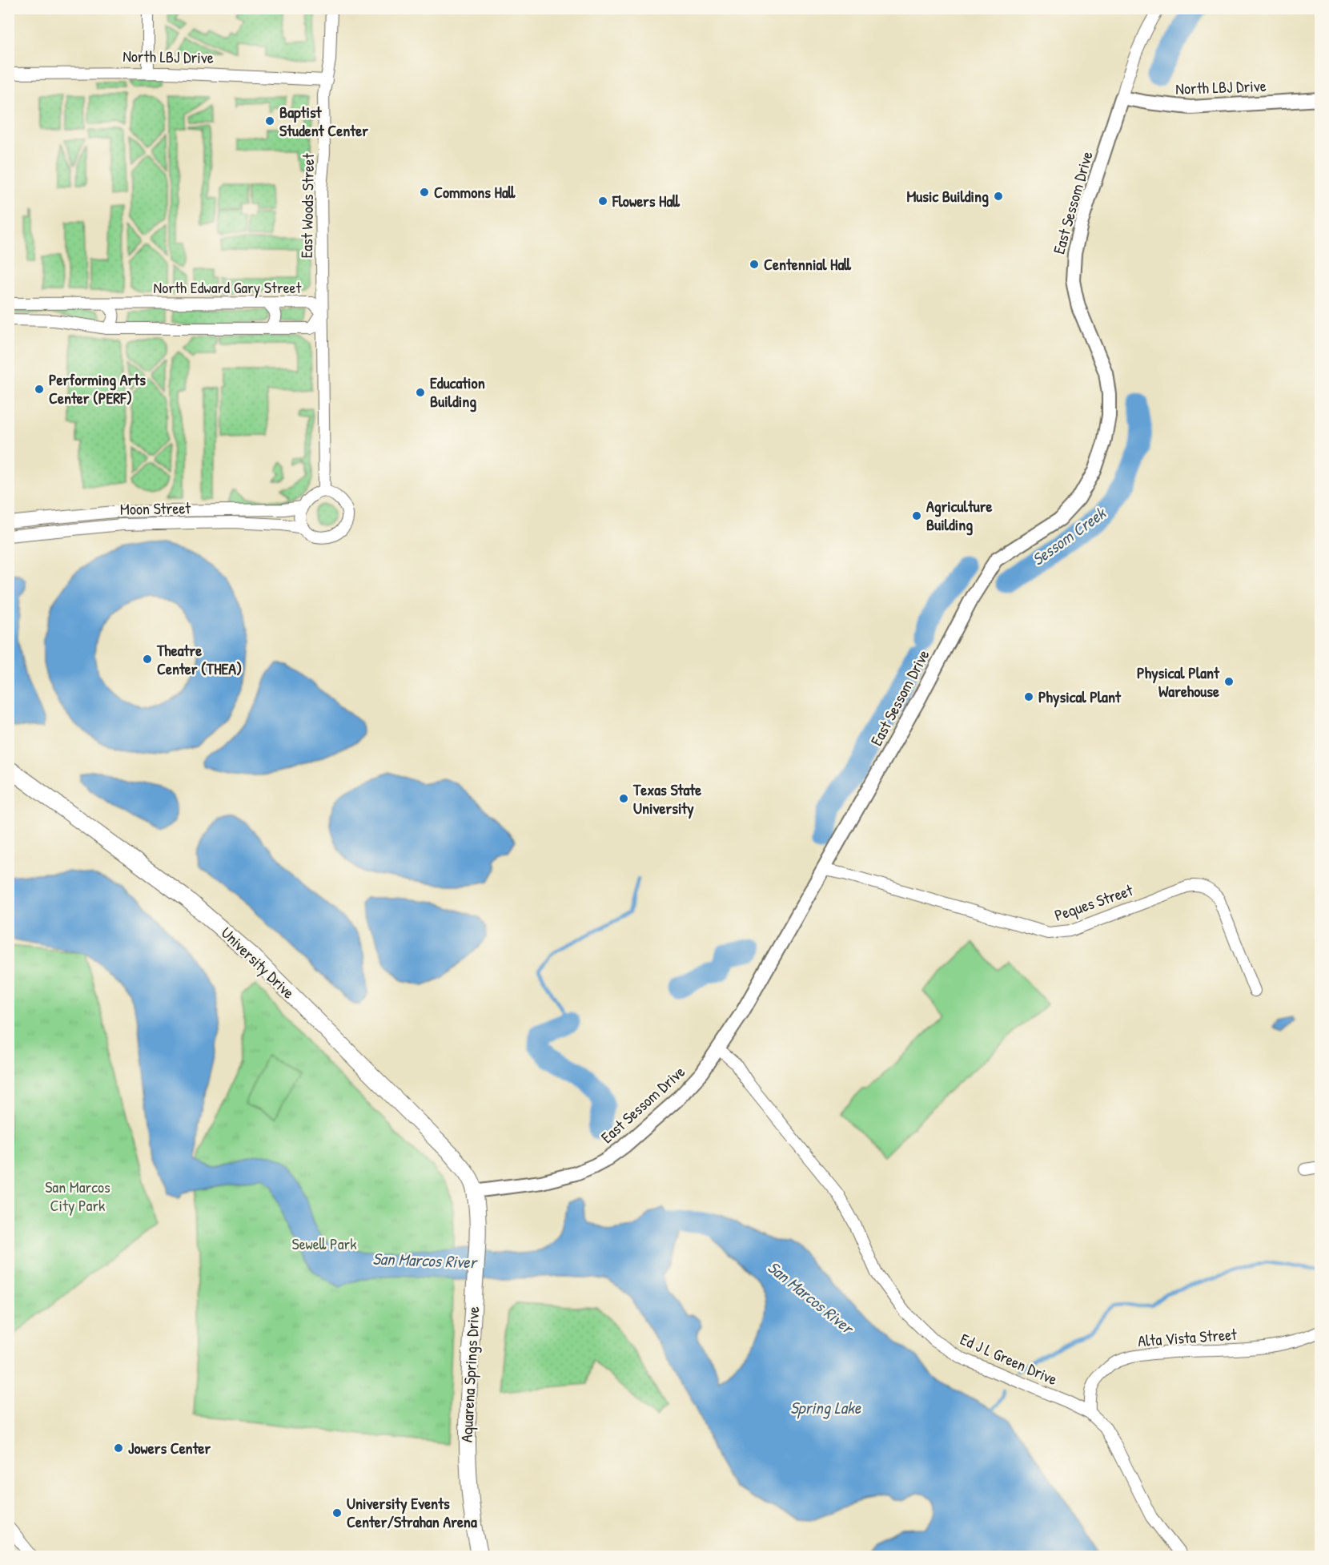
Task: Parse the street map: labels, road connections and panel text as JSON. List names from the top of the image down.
{
  "streets": {
    "main road": ["University Drive", "Aquarena Springs Drive"],
    "street": [
      "North LBJ Drive",
      "East Sessom Drive",
      "East Woods Street",
      "North Edward Gary Street",
      "Moon Street",
      "Peques Street",
      "Alta Vista Street",
      "Ed J L Green Drive"
    ]
  },
  "crossings": [
    ["North LBJ Drive", "East Sessom Drive"],
    ["North LBJ Drive", "East Woods Street"],
    ["East Sessom Drive", "Peques Street"],
    ["East Sessom Drive", "University Drive"],
    ["East Sessom Drive", "Ed J L Green Drive"],
    ["East Sessom Drive", "Aquarena Springs Drive"],
    ["East Woods Street", "North Edward Gary Street"],
    ["East Woods Street", "Moon Street"],
    ["University Drive", "Aquarena Springs Drive"],
    ["Alta Vista Street", "Ed J L Green Drive"]
  ],
  "water": ["Sessom Creek", "San Marcos River", "Spring Lake"],
  "parks": ["San Marcos City Park", "Sewell Park"],
  "places": [
    "Baptist Student Center",
    "Commons Hall",
    "Music Building",
    "Flowers Hall",
    "Centennial Hall",
    "Performing Arts Center (PERF)",
    "Education Building",
    "Agriculture Building",
    "Theatre Center (THEA)",
    "Physical Plant Warehouse",
    "Physical Plant",
    "Texas State University",
    "Jowers Center",
    "University Events Center/Strahan Arena"
  ]
}
